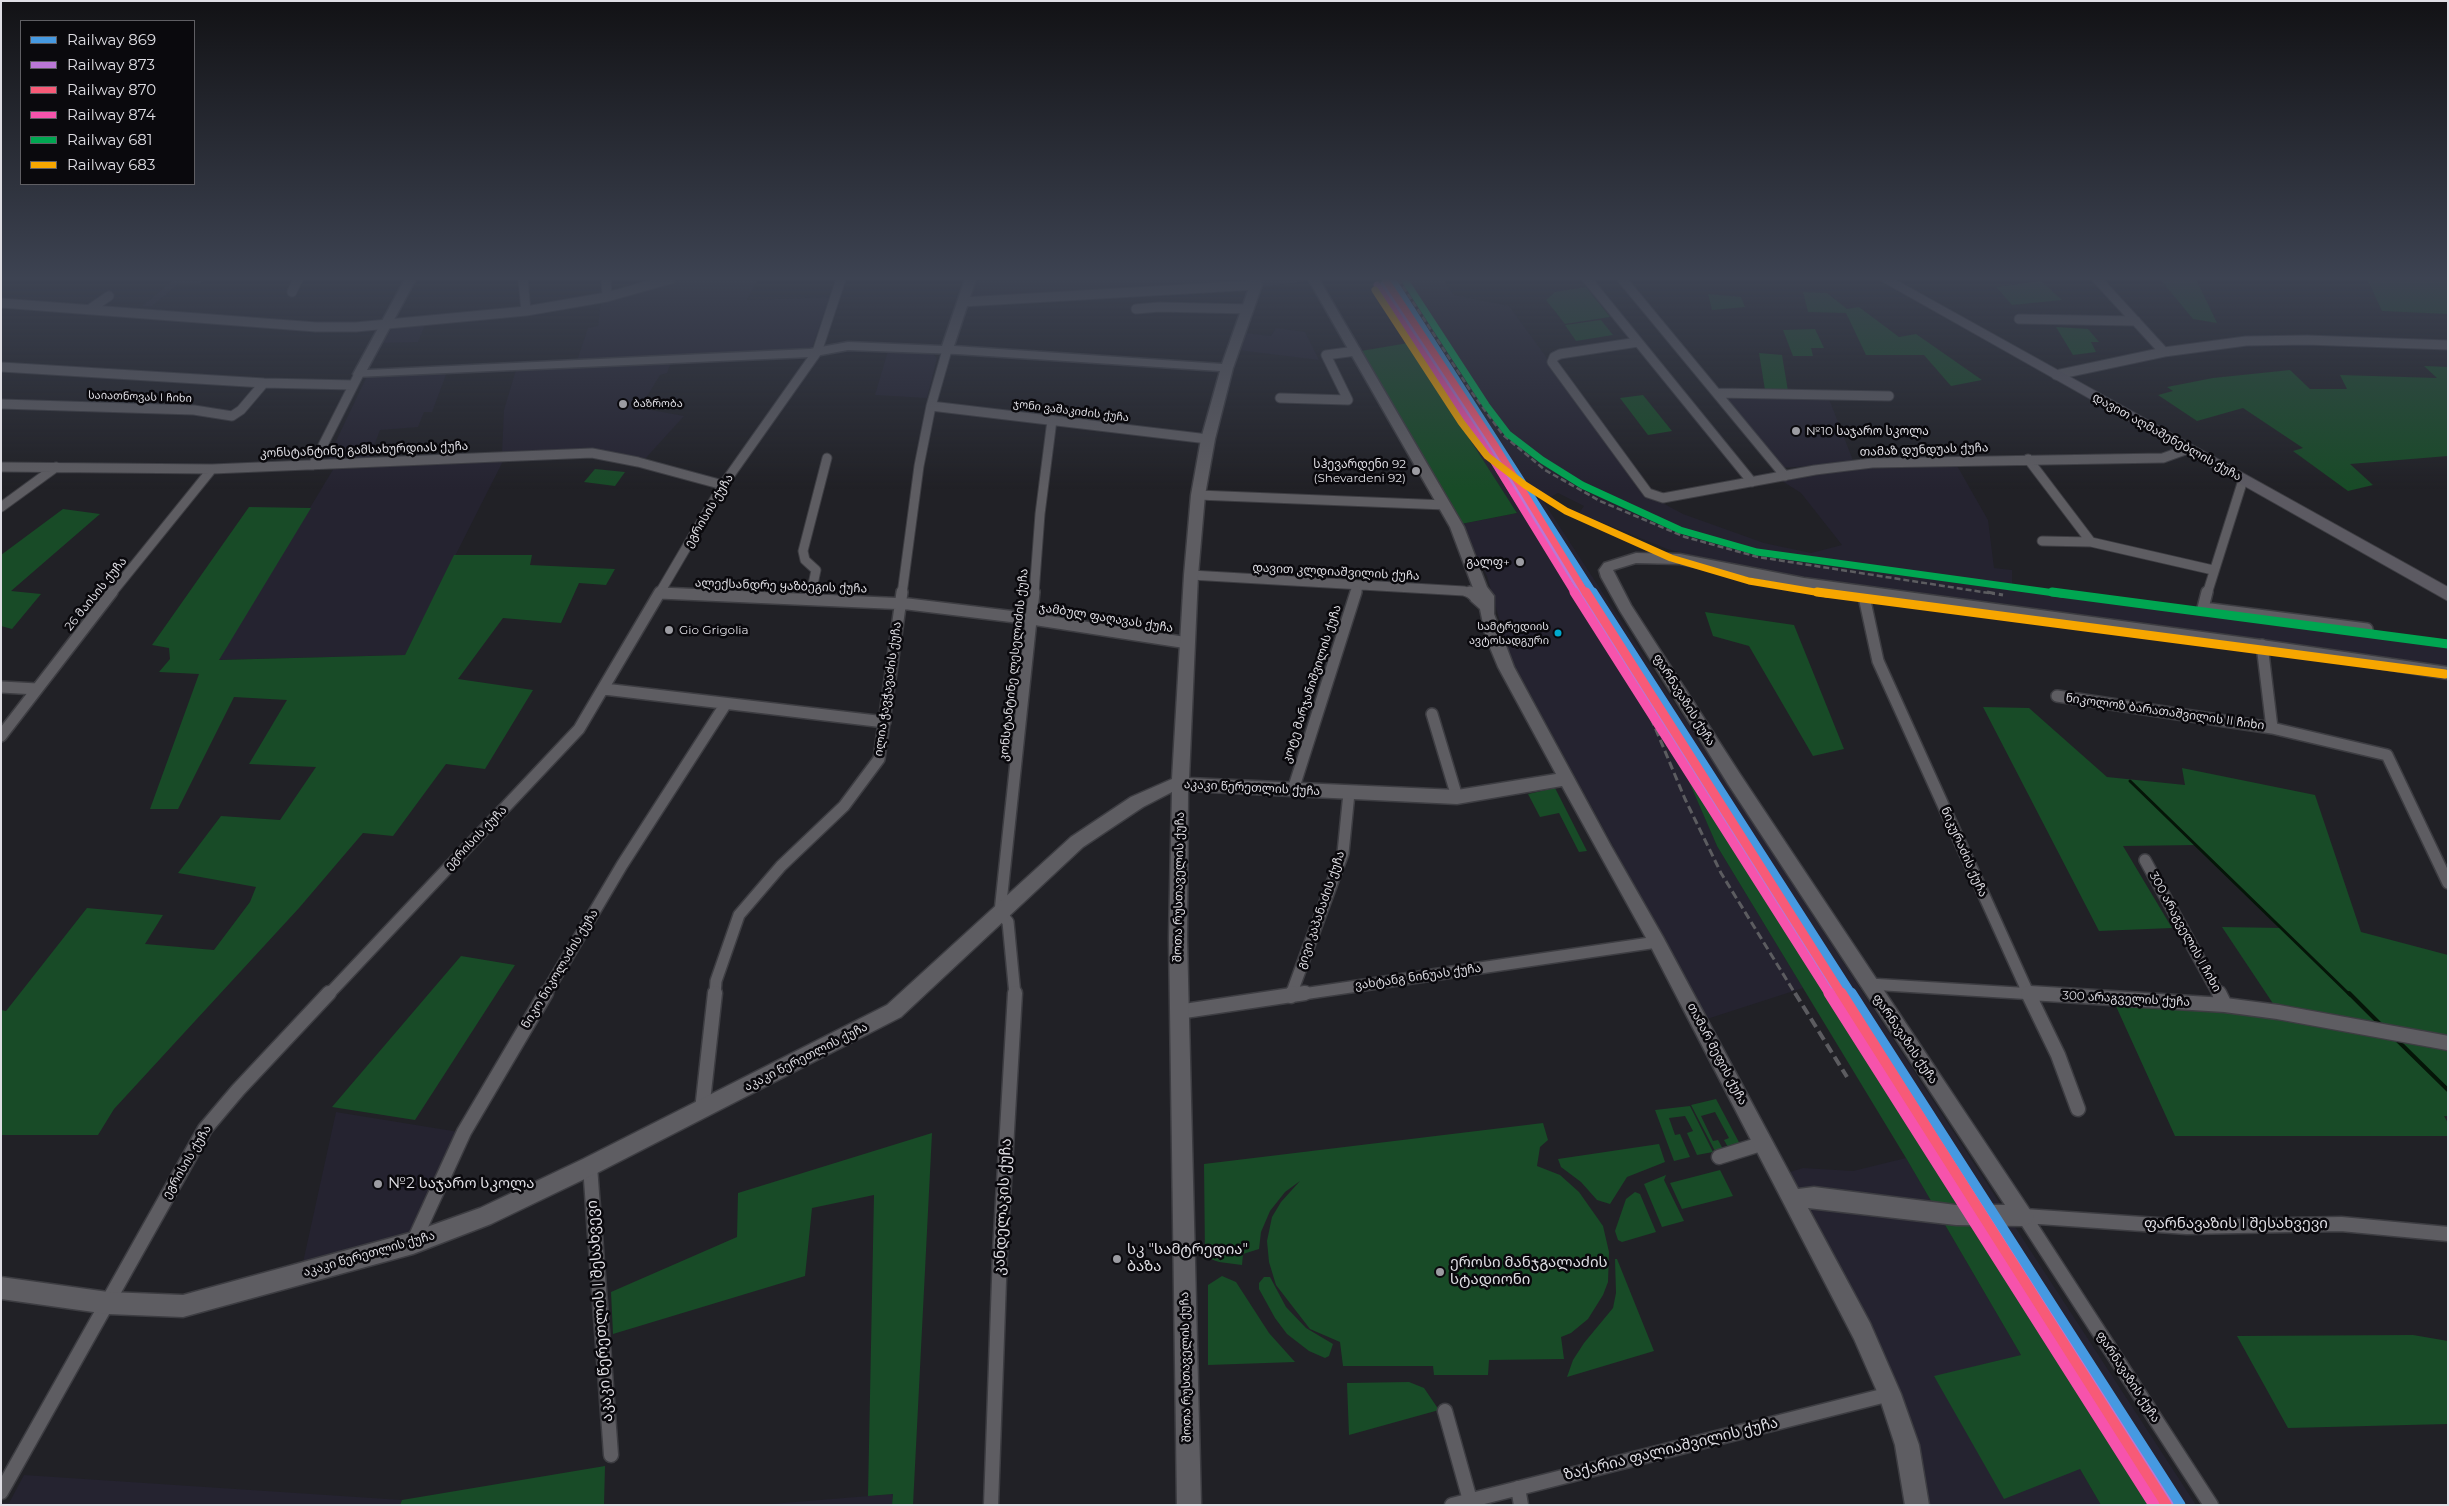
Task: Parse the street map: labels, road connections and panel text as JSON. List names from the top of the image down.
{
  "streets": {
    "main road": ["დავით აღმაშენებლის ქუჩა", "თამარ მეფის ქუჩა"],
    "street": [
      "საიათნოვას I ჩიხი",
      "ჯონი ვაშაკიძის ქუჩა",
      "კონსტანტინე გამსახურდიას ქუჩა",
      "თამაზ დუნდუას ქუჩა",
      "ეგრისის ქუჩა",
      "დავით კლდიაშვილის ქუჩა",
      "ალექსანდრე ყაზბეგის ქუჩა",
      "26 მაისის ქუჩა",
      "ჯამბულ ფაღავას ქუჩა",
      "კონსტანტინე ლესელიძის ქუჩა",
      "კოტე მარჯანიშვილის ქუჩა",
      "ილია ჭავჭავაძის ქუჩა",
      "ფარნავაზის ქუჩა",
      "ნიკოლოზ ბარათაშვილის II ჩიხი",
      "აკაკი წერეთლის ქუჩა",
      "ნიკურაძის ქუჩა",
      "შოთა რუსთაველის ქუჩა",
      "გივი კაპანაძის ქუჩა",
      "300 არაგველის I ჩიხი",
      "ნიკო ნიკოლაძის ქუჩა",
      "ვახტანგ ნინუას ქუჩა",
      "300 არაგველის ქუჩა",
      "კანდელაკის ქუჩა",
      "ფარნავაზის I შესახვევი",
      "აკაკი წერეთლის I შესახვევი",
      "ზაქარია ფალიაშვილის ქუჩა"
    ]
  },
  "crossings": [
    ["ჯონი ვაშაკიძის ქუჩა", "კონსტანტინე ლესელიძის ქუჩა"],
    ["ჯონი ვაშაკიძის ქუჩა", "ილია ჭავჭავაძის ქუჩა"],
    ["ჯონი ვაშაკიძის ქუჩა", "შოთა რუსთაველის ქუჩა"],
    ["დავით აღმაშენებლის ქუჩა", "თამაზ დუნდუას ქუჩა"],
    ["კონსტანტინე გამსახურდიას ქუჩა", "ეგრისის ქუჩა"],
    ["კონსტანტინე გამსახურდიას ქუჩა", "26 მაისის ქუჩა"],
    ["ეგრისის ქუჩა", "ალექსანდრე ყაზბეგის ქუჩა"],
    ["ეგრისის ქუჩა", "აკაკი წერეთლის ქუჩა"],
    ["დავით კლდიაშვილის ქუჩა", "კოტე მარჯანიშვილის ქუჩა"],
    ["დავით კლდიაშვილის ქუჩა", "შოთა რუსთაველის ქუჩა"],
    ["დავით კლდიაშვილის ქუჩა", "თამარ მეფის ქუჩა"],
    ["ალექსანდრე ყაზბეგის ქუჩა", "ჯამბულ ფაღავას ქუჩა"],
    ["ალექსანდრე ყაზბეგის ქუჩა", "ილია ჭავჭავაძის ქუჩა"],
    ["ჯამბულ ფაღავას ქუჩა", "კონსტანტინე ლესელიძის ქუჩა"],
    ["ჯამბულ ფაღავას ქუჩა", "ილია ჭავჭავაძის ქუჩა"],
    ["ჯამბულ ფაღავას ქუჩა", "შოთა რუსთაველის ქუჩა"],
    ["კონსტანტინე ლესელიძის ქუჩა", "აკაკი წერეთლის ქუჩა"],
    ["კონსტანტინე ლესელიძის ქუჩა", "კანდელაკის ქუჩა"],
    ["კოტე მარჯანიშვილის ქუჩა", "აკაკი წერეთლის ქუჩა"],
    ["ილია ჭავჭავაძის ქუჩა", "აკაკი წერეთლის ქუჩა"],
    ["ფარნავაზის ქუჩა", "ნიკურაძის ქუჩა"],
    ["ფარნავაზის ქუჩა", "300 არაგველის ქუჩა"],
    ["ფარნავაზის ქუჩა", "ფარნავაზის I შესახვევი"],
    ["აკაკი წერეთლის ქუჩა", "შოთა რუსთაველის ქუჩა"],
    ["აკაკი წერეთლის ქუჩა", "გივი კაპანაძის ქუჩა"],
    ["აკაკი წერეთლის ქუჩა", "ნიკო ნიკოლაძის ქუჩა"],
    ["აკაკი წერეთლის ქუჩა", "თამარ მეფის ქუჩა"],
    ["აკაკი წერეთლის ქუჩა", "კანდელაკის ქუჩა"],
    ["აკაკი წერეთლის ქუჩა", "აკაკი წერეთლის I შესახვევი"],
    ["ნიკურაძის ქუჩა", "300 არაგველის ქუჩა"],
    ["შოთა რუსთაველის ქუჩა", "ვახტანგ ნინუას ქუჩა"],
    ["გივი კაპანაძის ქუჩა", "ვახტანგ ნინუას ქუჩა"],
    ["300 არაგველის I ჩიხი", "300 არაგველის ქუჩა"],
    ["ვახტანგ ნინუას ქუჩა", "თამარ მეფის ქუჩა"],
    ["თამარ მეფის ქუჩა", "ზაქარია ფალიაშვილის ქუჩა"]
  ],
  "places": [
    "ბაზრობა",
    "№10 საჯარო სკოლა",
    "სჰევარდენი 92 (Shevardeni 92)",
    "გალფ+",
    "Gio Grigolia",
    "სამტრედიის ავტოსადგური",
    "№2 საჯარო სკოლა",
    "სკ \"სამტრედია\" ბაზა",
    "ეროსი მანჯგალაძის სტადიონი"
  ],
  "lines": [
    "rail line 869",
    "rail line 873",
    "rail line 870",
    "rail line 874",
    "rail line 681",
    "rail line 683"
  ],
  "legend": [
    "Railway 869",
    "Railway 873",
    "Railway 870",
    "Railway 874",
    "Railway 681",
    "Railway 683"
  ]
}
